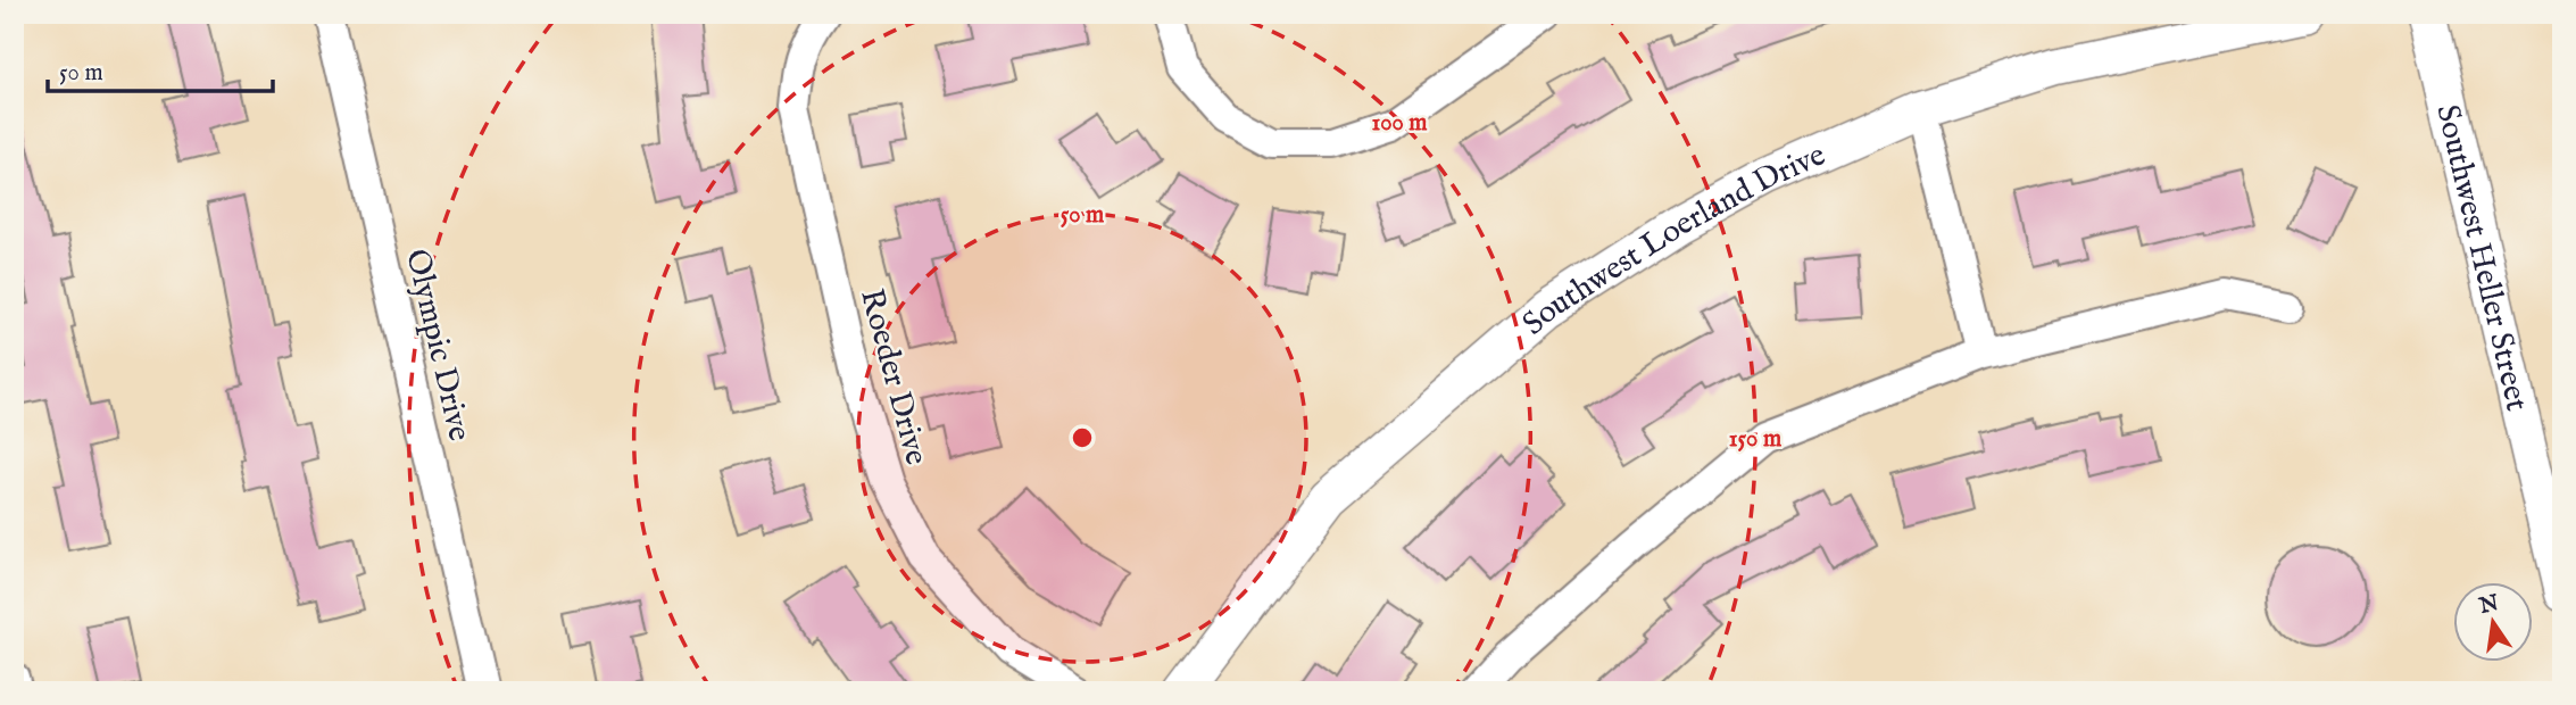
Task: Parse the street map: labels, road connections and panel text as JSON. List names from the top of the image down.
{
  "streets": {
    "street": [
      "Southwest Loerland Drive",
      "Southwest Heller Street",
      "Olympic Drive",
      "Roeder Drive"
    ]
  },
  "scale_bar": "50 m",
  "north": "top",
  "rings": ["100 m", "50 m", "150 m"]
}
